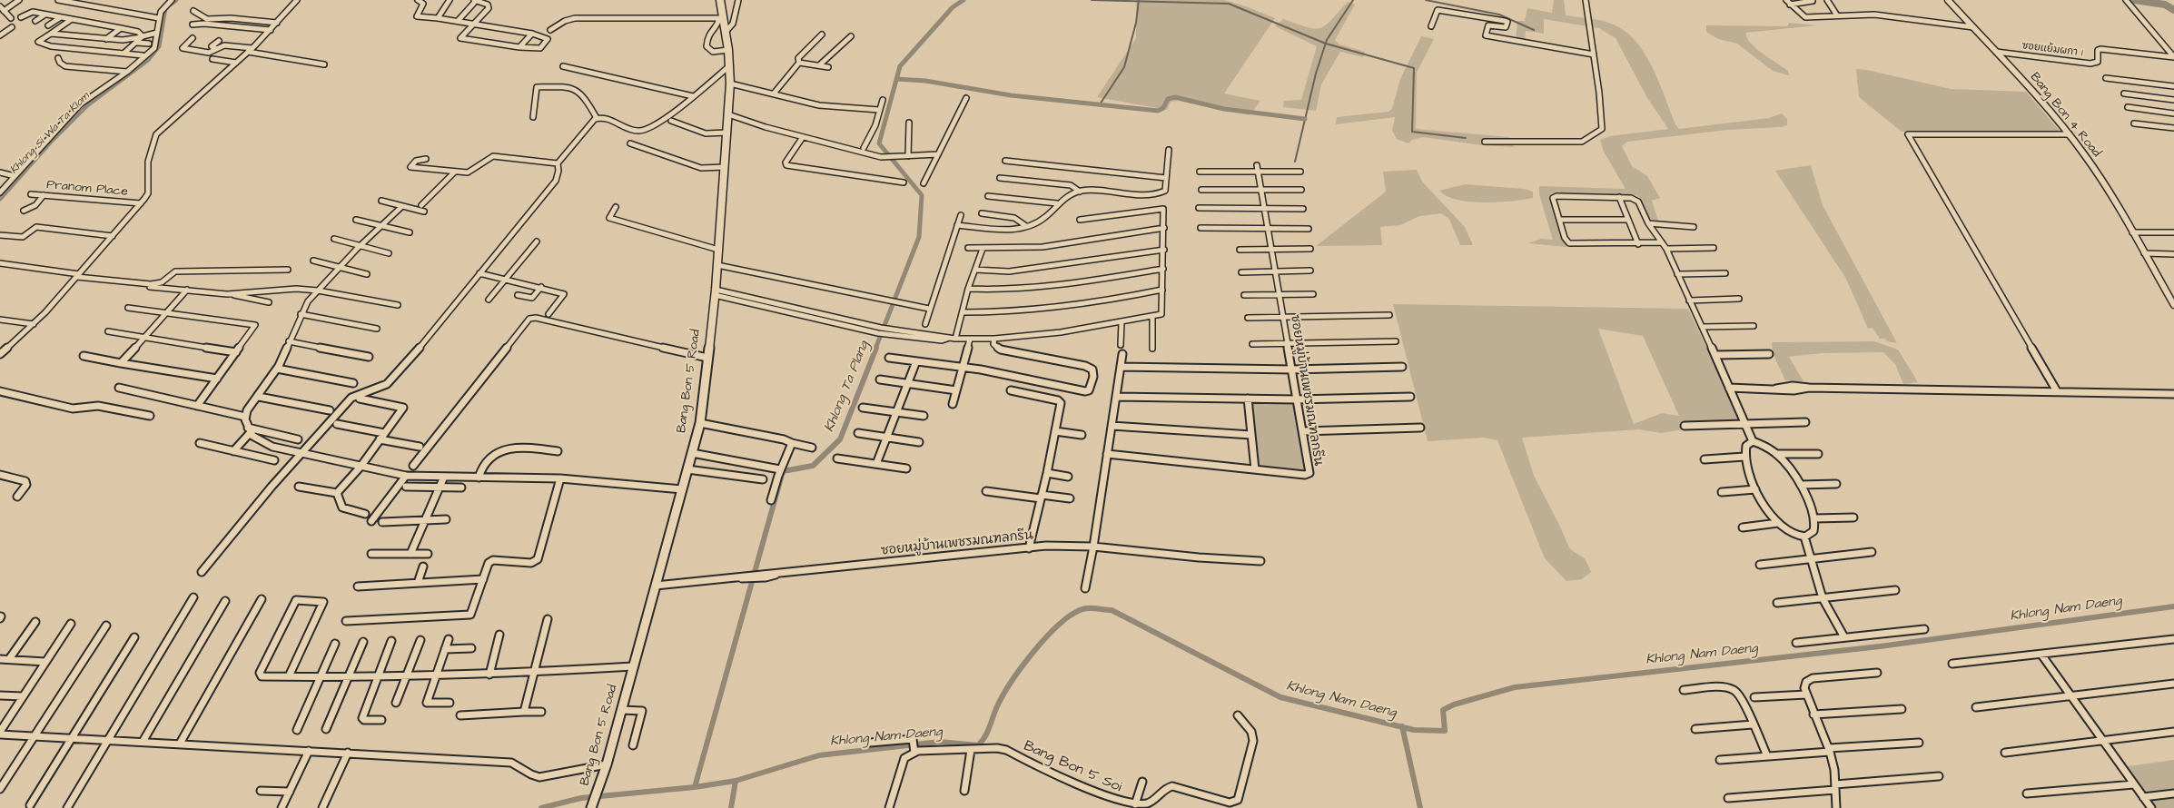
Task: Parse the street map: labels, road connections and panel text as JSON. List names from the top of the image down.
{
  "streets": {
    "main road": ["Bang Bon 5 Road"],
    "street": [
      "ซอยแย้มผกา 1",
      "Bang Bon 4 Road",
      "Pranom Place",
      "ซอยหมู่บ้านเพชรมณฑลกรีน",
      "Bang Bon 5 Soi"
    ]
  },
  "crossings": [
    ["ซอยแย้มผกา 1", "Bang Bon 4 Road"],
    ["Bang Bon 5 Road", "ซอยหมู่บ้านเพชรมณฑลกรีน"]
  ],
  "water": ["Khlong Si Wa Ta Klom", "Khlong Ta Plang", "Khlong Nam Daeng"]
}
